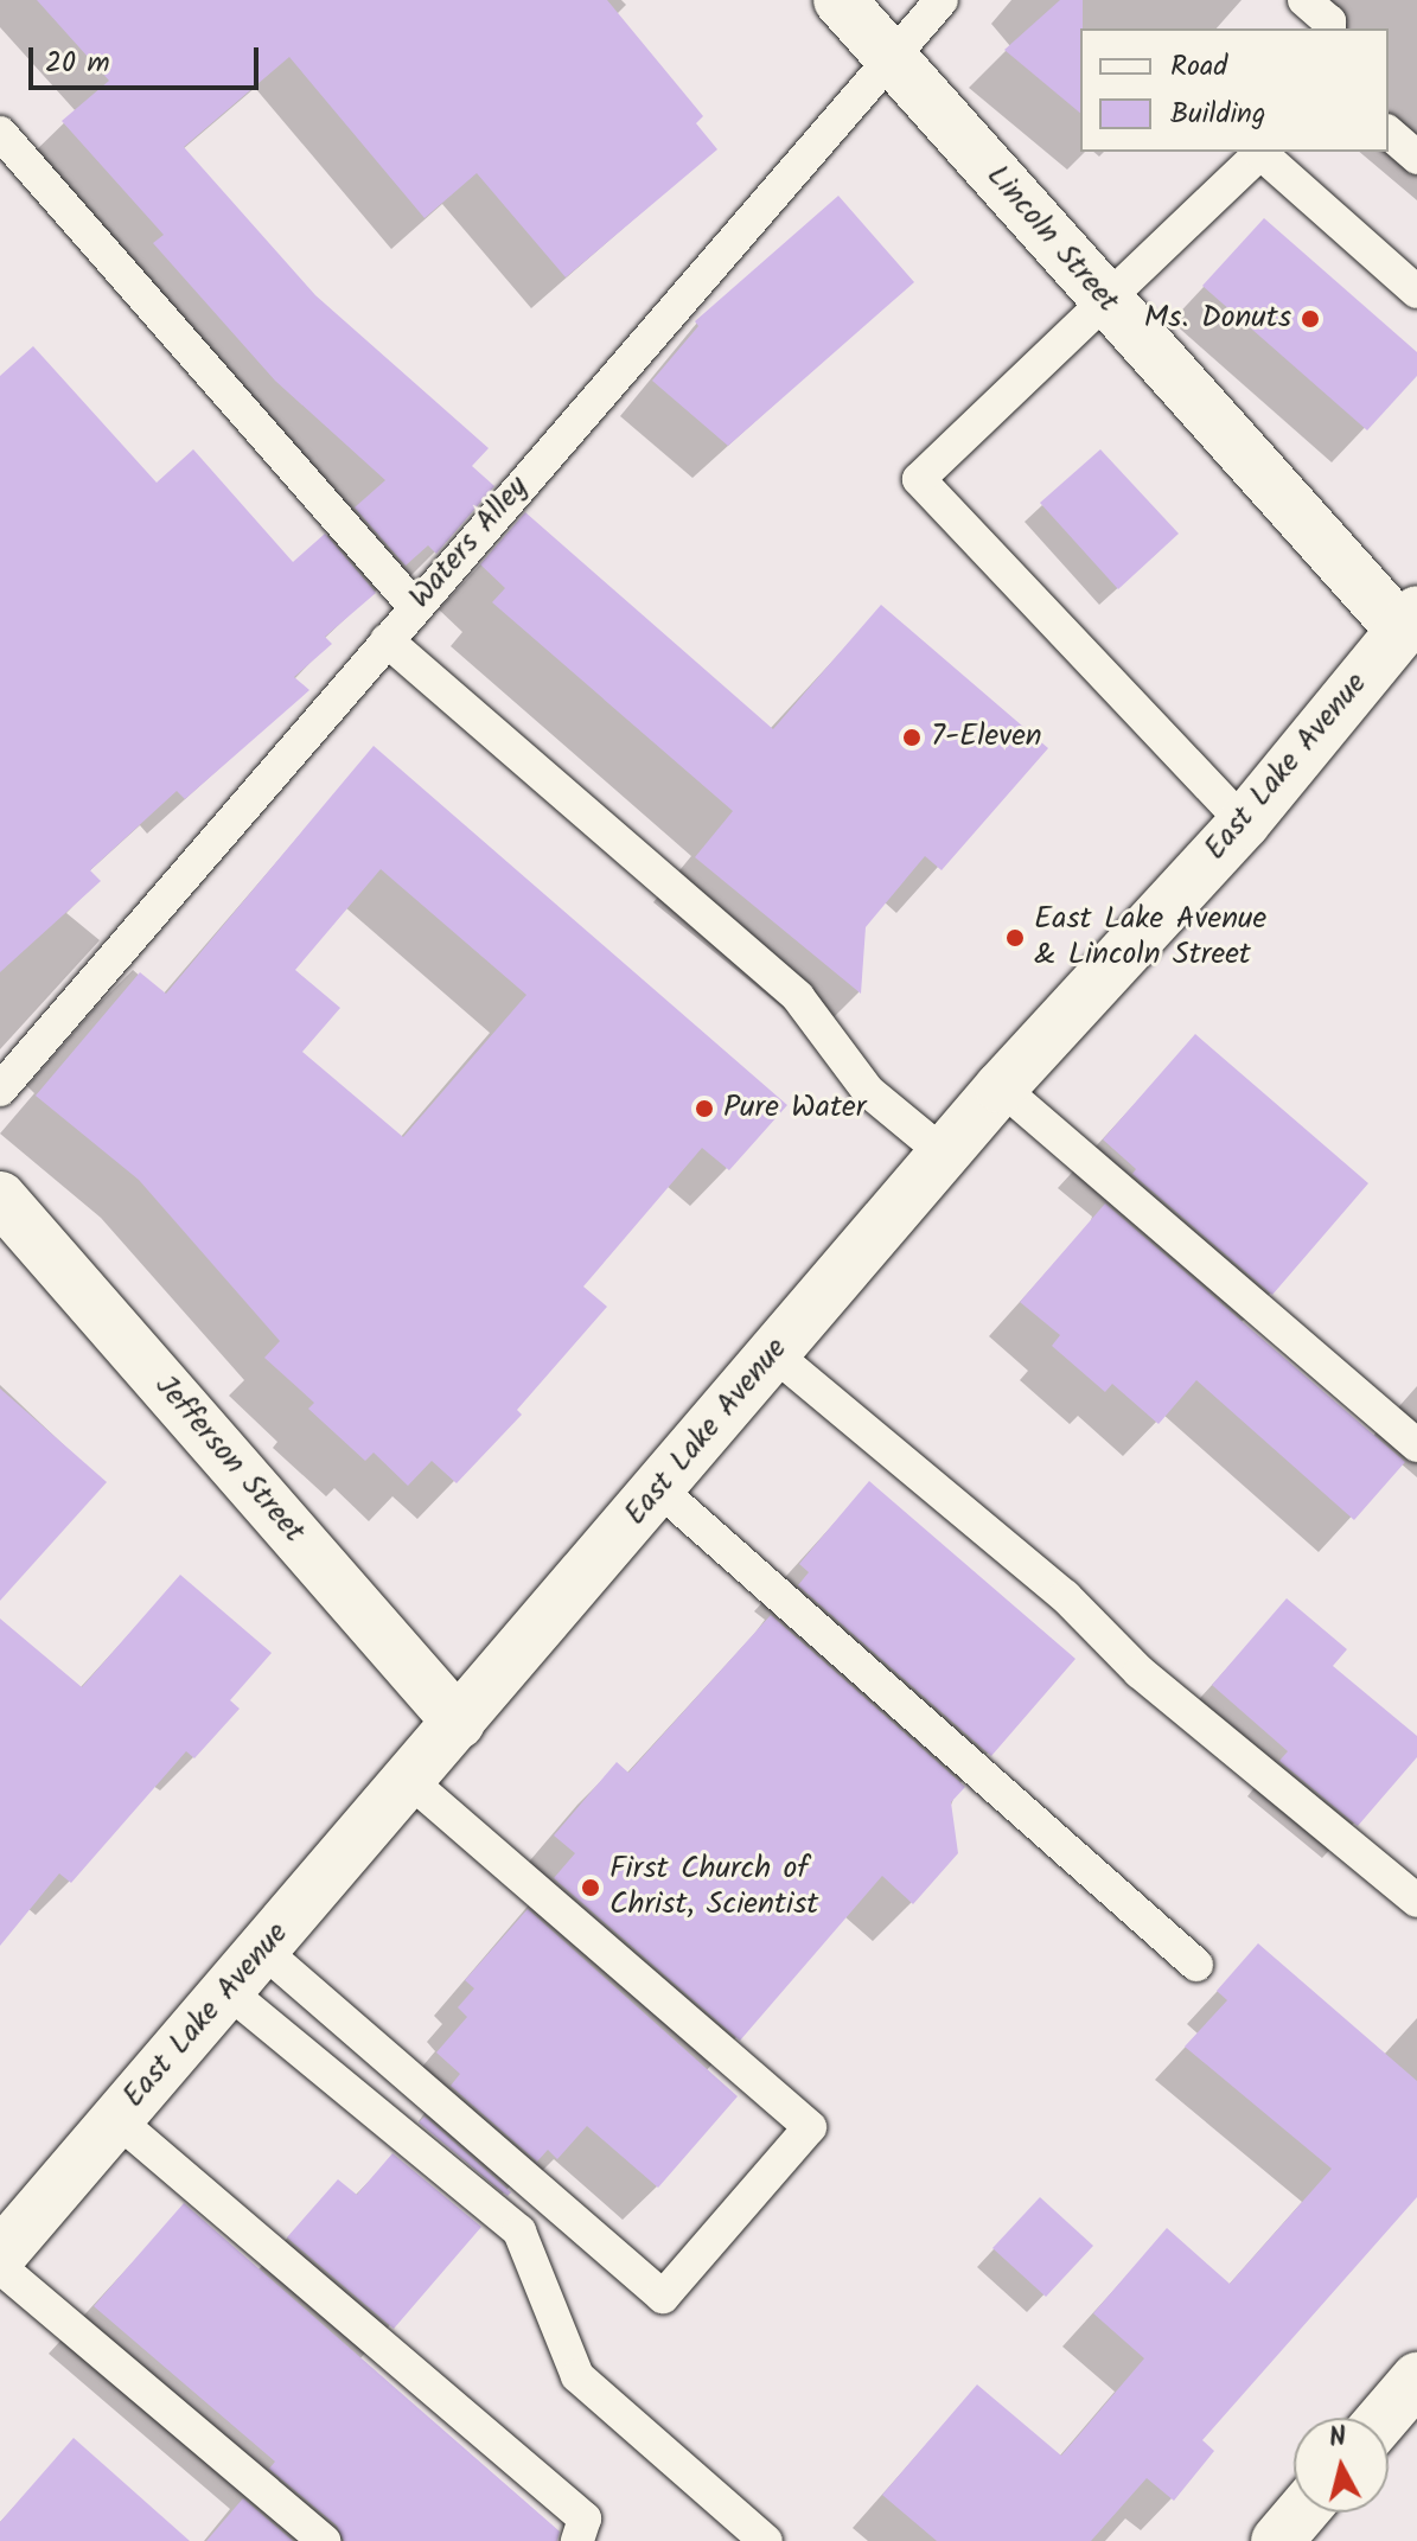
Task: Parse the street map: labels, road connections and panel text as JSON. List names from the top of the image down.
{
  "streets": {
    "main road": ["Lincoln Street", "East Lake Avenue", "Jefferson Street"],
    "lane": ["Waters Alley"]
  },
  "crossings": [
    ["Lincoln Street", "Waters Alley"],
    ["Lincoln Street", "East Lake Avenue"],
    ["East Lake Avenue", "Jefferson Street"]
  ],
  "places": [
    "Ms. Donuts",
    "7-Eleven",
    "East Lake Avenue & Lincoln Street",
    "Pure Water",
    "First Church of Christ, Scientist"
  ],
  "legend": ["Road", "Building"],
  "scale_bar": "20 m",
  "north": "top"
}
